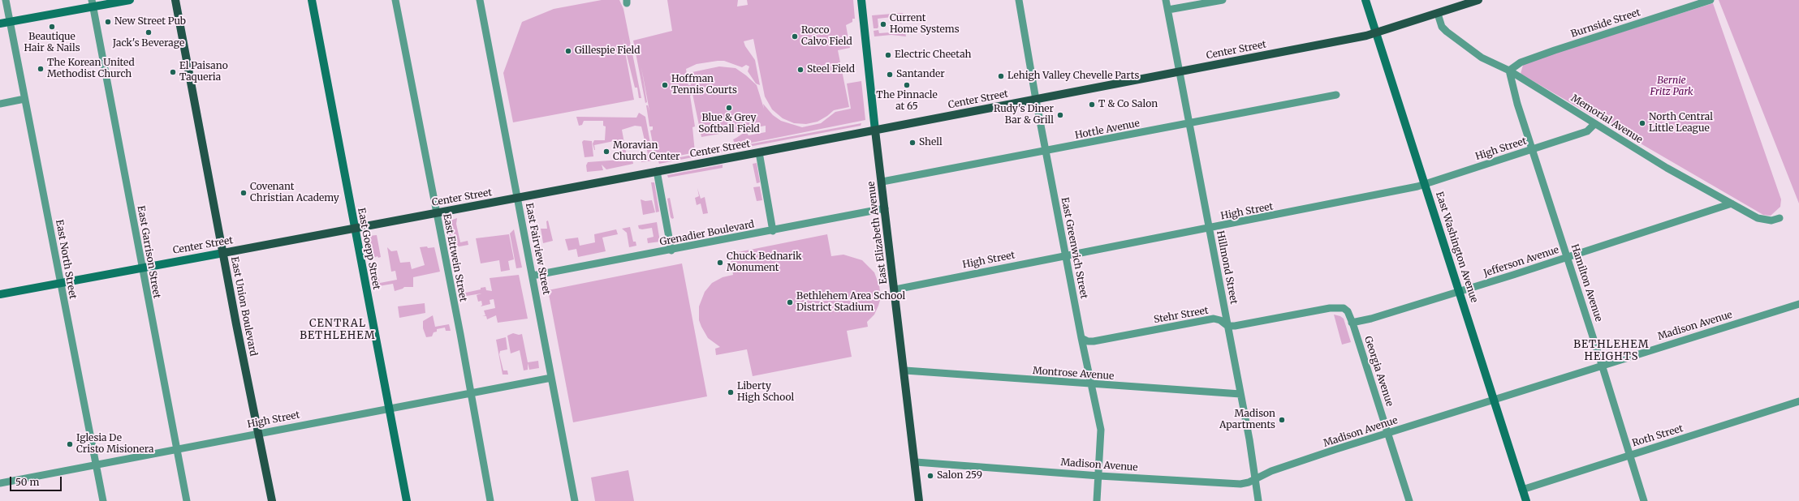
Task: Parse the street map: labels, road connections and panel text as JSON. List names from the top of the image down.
{
  "streets": {
    "main road": ["Center Street", "East Elizabeth Avenue", "East Union Boulevard"],
    "street": [
      "Burnside Street",
      "Memorial Avenue",
      "Hottle Avenue",
      "High Street",
      "Grenadier Boulevard",
      "East Washington Avenue",
      "East Greenwich Street",
      "East Goepp Street",
      "East Fairview Street",
      "East Garrison Street",
      "East Ettwein Street",
      "East North Street",
      "Jefferson Avenue",
      "Hillmond Street",
      "Hamilton Avenue",
      "Stehr Street",
      "Madison Avenue",
      "Georgia Avenue",
      "Montrose Avenue",
      "Roth Street"
    ]
  },
  "crossings": [
    ["Burnside Street", "Memorial Avenue"],
    ["Burnside Street", "Hamilton Avenue"],
    ["Center Street", "Memorial Avenue"],
    ["Center Street", "East Elizabeth Avenue"],
    ["Center Street", "East Washington Avenue"],
    ["Center Street", "East Greenwich Street"],
    ["Center Street", "East Goepp Street"],
    ["Center Street", "East Fairview Street"],
    ["Center Street", "East Garrison Street"],
    ["Center Street", "East Ettwein Street"],
    ["Center Street", "East North Street"],
    ["Center Street", "Hillmond Street"],
    ["Center Street", "East Union Boulevard"],
    ["Memorial Avenue", "High Street"],
    ["Memorial Avenue", "Jefferson Avenue"],
    ["Memorial Avenue", "Hamilton Avenue"],
    ["Hottle Avenue", "East Elizabeth Avenue"],
    ["Hottle Avenue", "East Greenwich Street"],
    ["Hottle Avenue", "Hillmond Street"],
    ["High Street", "East Elizabeth Avenue"],
    ["High Street", "East Washington Avenue"],
    ["High Street", "East Greenwich Street"],
    ["High Street", "East Goepp Street"],
    ["High Street", "East Fairview Street"],
    ["High Street", "East Garrison Street"],
    ["High Street", "East Ettwein Street"],
    ["High Street", "East North Street"],
    ["High Street", "Hillmond Street"],
    ["High Street", "Hamilton Avenue"],
    ["High Street", "East Union Boulevard"],
    ["East Elizabeth Avenue", "Grenadier Boulevard"],
    ["East Elizabeth Avenue", "Madison Avenue"],
    ["East Elizabeth Avenue", "Montrose Avenue"],
    ["Grenadier Boulevard", "East Fairview Street"],
    ["East Washington Avenue", "Jefferson Avenue"],
    ["East Washington Avenue", "Madison Avenue"],
    ["East Washington Avenue", "Roth Street"],
    ["East Greenwich Street", "Stehr Street"],
    ["East Greenwich Street", "Madison Avenue"],
    ["East Greenwich Street", "Montrose Avenue"],
    ["Jefferson Avenue", "Hamilton Avenue"],
    ["Jefferson Avenue", "Stehr Street"],
    ["Jefferson Avenue", "Georgia Avenue"],
    ["Hillmond Street", "Stehr Street"],
    ["Hillmond Street", "Madison Avenue"],
    ["Hillmond Street", "Montrose Avenue"],
    ["Hamilton Avenue", "Madison Avenue"],
    ["Hamilton Avenue", "Roth Street"],
    ["Stehr Street", "Georgia Avenue"],
    ["Madison Avenue", "Georgia Avenue"]
  ],
  "districts": ["CENTRAL BETHLEHEM", "BETHLEHEM HEIGHTS"],
  "parks": ["Bernie Fritz Park"],
  "places": [
    "New Street Pub",
    "Current Home Systems",
    "Beautique Hair & Nails",
    "Jack's Beverage",
    "Rocco Calvo Field",
    "Gillespie Field",
    "Electric Cheetah",
    "The Korean United Methodist Church",
    "Steel Field",
    "El Paisano Taqueria",
    "Santander",
    "Lehigh Valley Chevelle Parts",
    "Hoffman Tennis Courts",
    "The Pinnacle at 65",
    "T & Co Salon",
    "Blue & Grey Softball Field",
    "Rudy's Diner Bar & Grill",
    "North Central Little League",
    "Shell",
    "Moravian Church Center",
    "Covenant Christian Academy",
    "Chuck Bednarik Monument",
    "Bethlehem Area School District Stadium",
    "Liberty High School",
    "Madison Apartments",
    "Iglesia De Cristo Misionera",
    "Salon 259"
  ],
  "scale_bar": "50 m"
}
